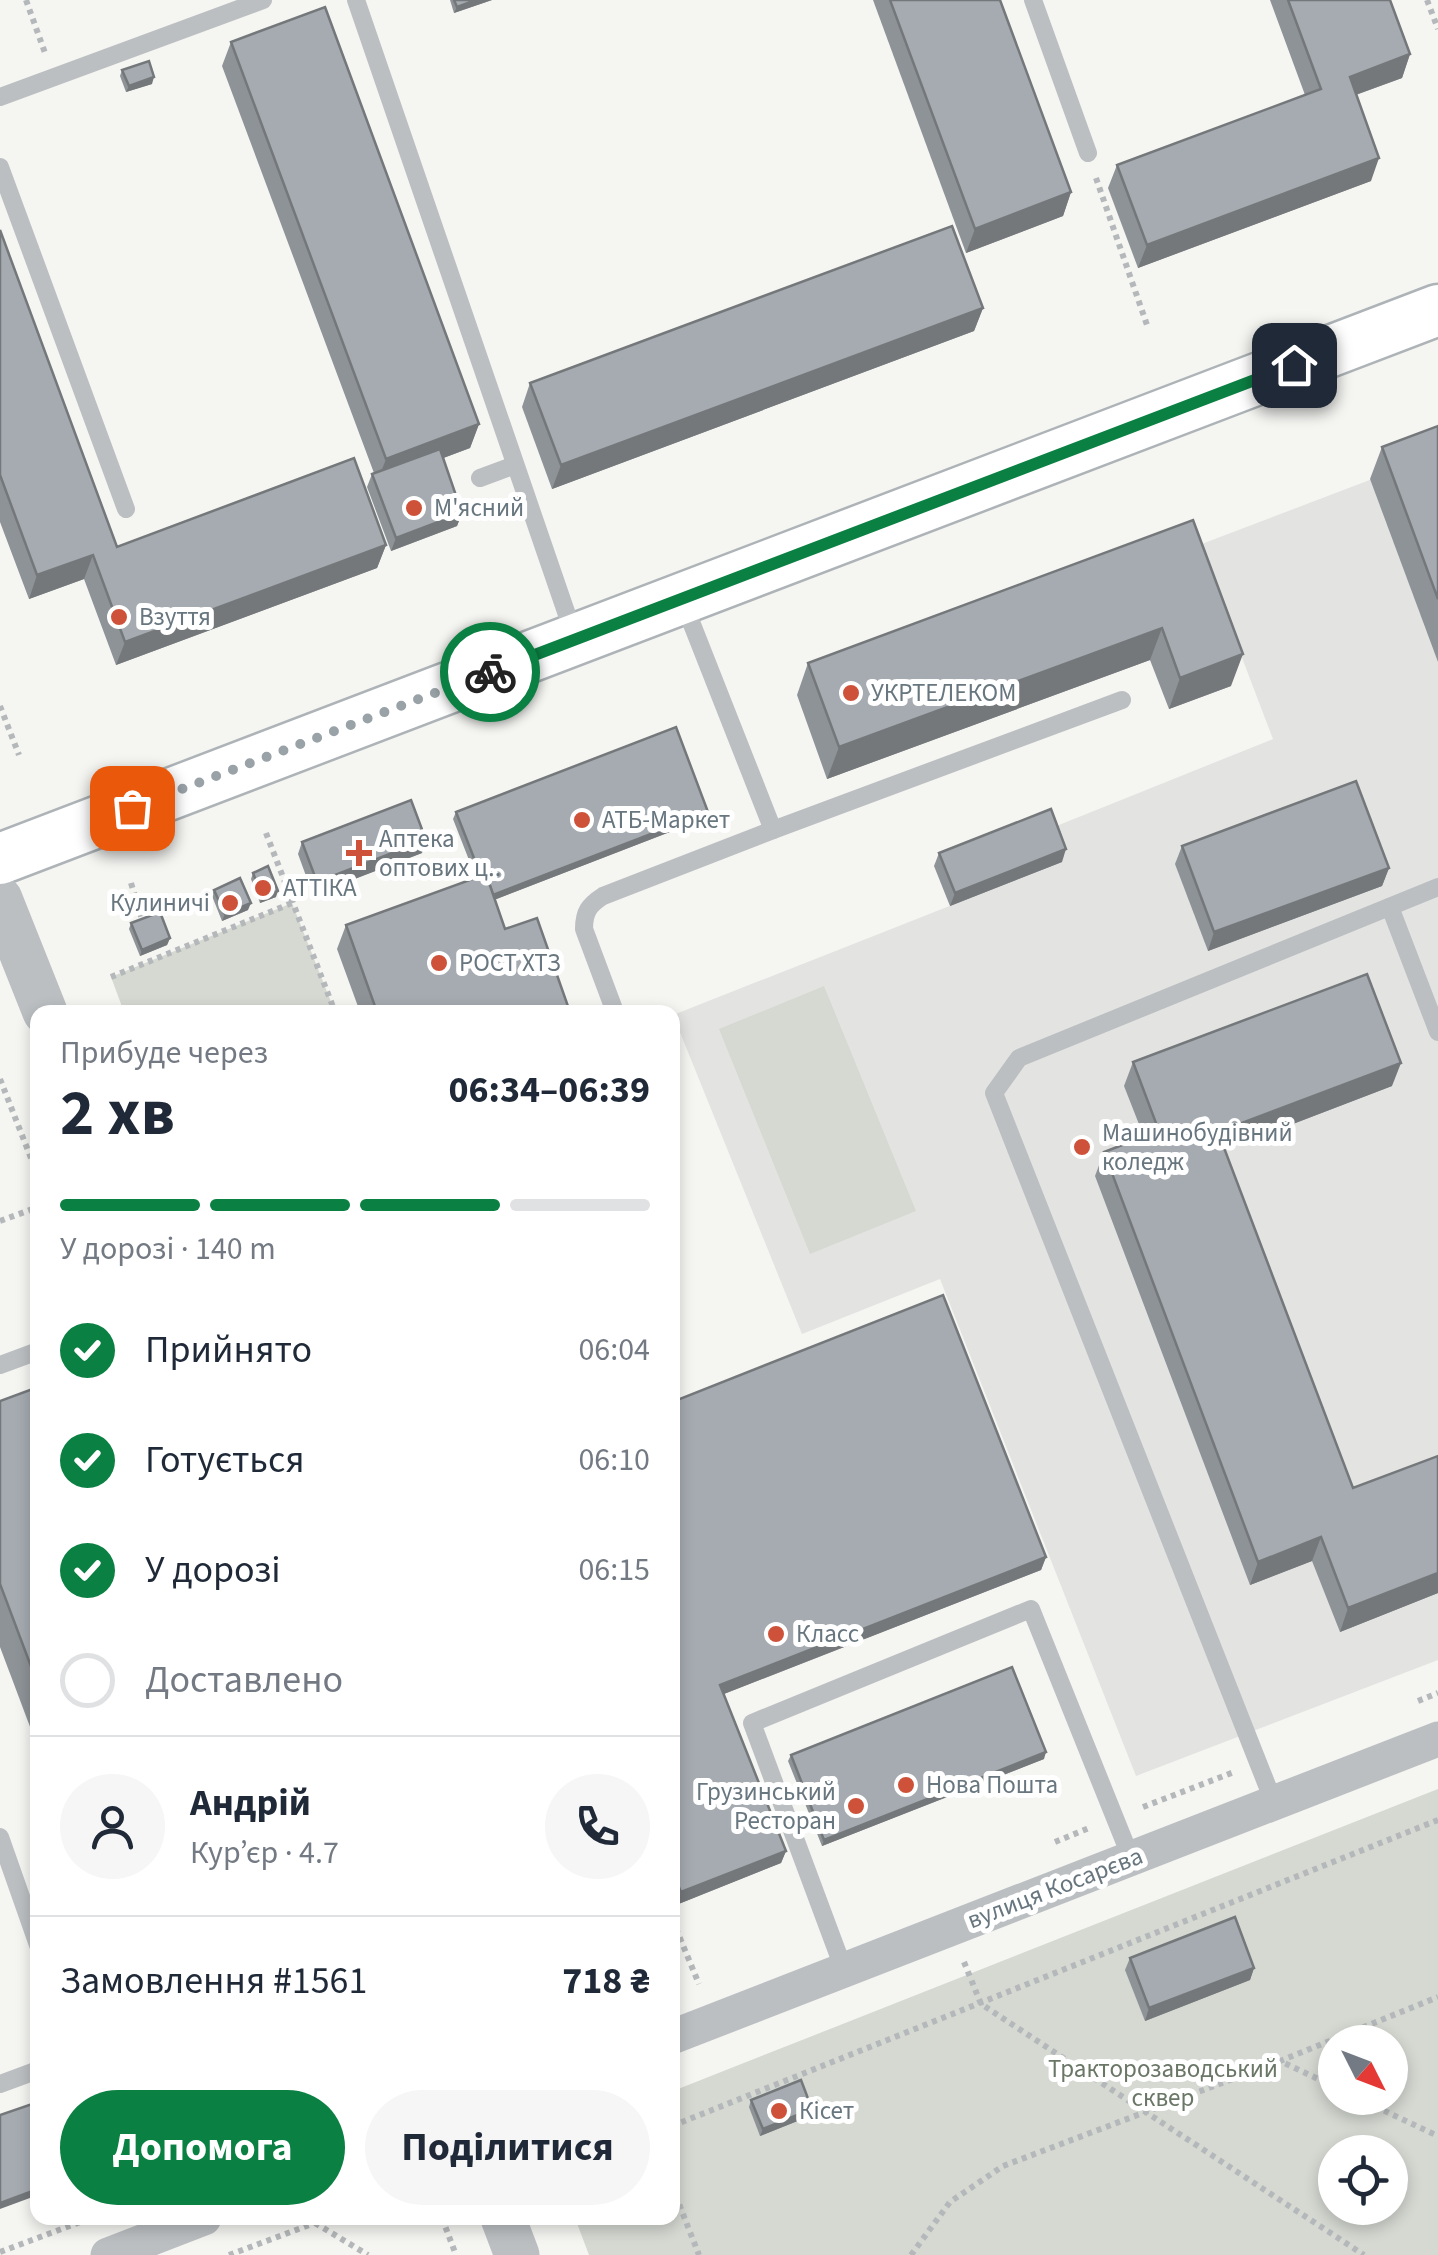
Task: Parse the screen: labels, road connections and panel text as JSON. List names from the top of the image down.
{
  "streets": {
    "street": ["вулиця Косарєва"]
  },
  "parks": ["Тракторозаводський сквер"],
  "places": {
    "other": [
      "М'ясний",
      "Взуття",
      "УКРТЕЛЕКОМ",
      "АТБ-Маркет",
      "АТТІКА",
      "Кулиничі",
      "РОСТ ХТЗ",
      "Машинобудівний коледж",
      "Класс",
      "Нова Пошта",
      "Грузинський Ресторан",
      "Кісет"
    ],
    "health": ["Аптека оптових ц‥"]
  },
  "north": "bottom right",
  "page": {
    "heading": ["2 хв", "Прибуде через", "06:34–06:39"],
    "panel": [
      "Андрій",
      "Кур’єр · 4.7",
      "Замовлення #1561",
      "718 ₴"
    ],
    "bar": "У дорозі · 140 m",
    "list": [
      ["Прийнято", "06:04"],
      ["Готується", "06:10"],
      ["У дорозі", "06:15"],
      "Доставлено"
    ],
    "buttons": ["Допомога", "Поділитися"]
  }
}
